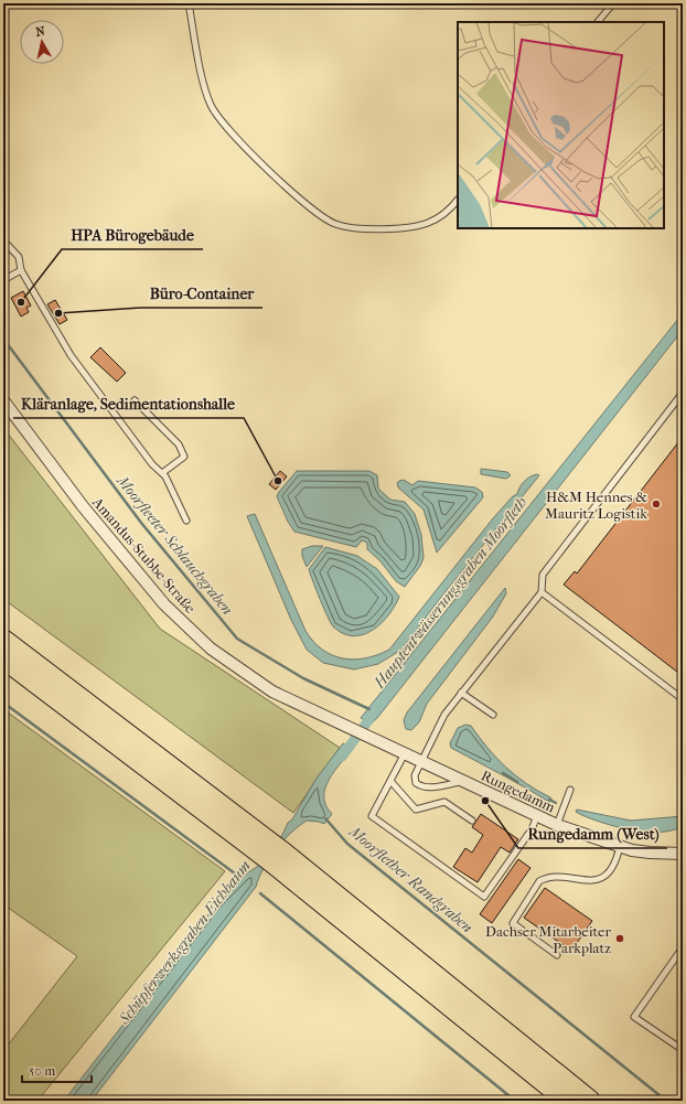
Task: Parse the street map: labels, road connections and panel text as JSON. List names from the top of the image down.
{
  "streets": {
    "street": ["Amandus-Stubbe-Straße", "Rungedamm"]
  },
  "crossings": [
    ["Amandus-Stubbe-Straße", "Rungedamm"]
  ],
  "water": [
    "Moorfleeter Schlauchgraben",
    "Hauptentwässerungsgraben Moorfleth",
    "Moorflether Randgraben",
    "Schüpferwerksgraben Eichbaum"
  ],
  "places": [
    "HPA Bürogebäude",
    "Büro-Container",
    "Kläranlage, Sedimentationshalle",
    "H&M Hennes & Mauritz Logistik",
    "Rungedamm (West)",
    "Dachser Mitarbeiter Parkplatz"
  ],
  "scale_bar": "50 m",
  "north": "top"
}
